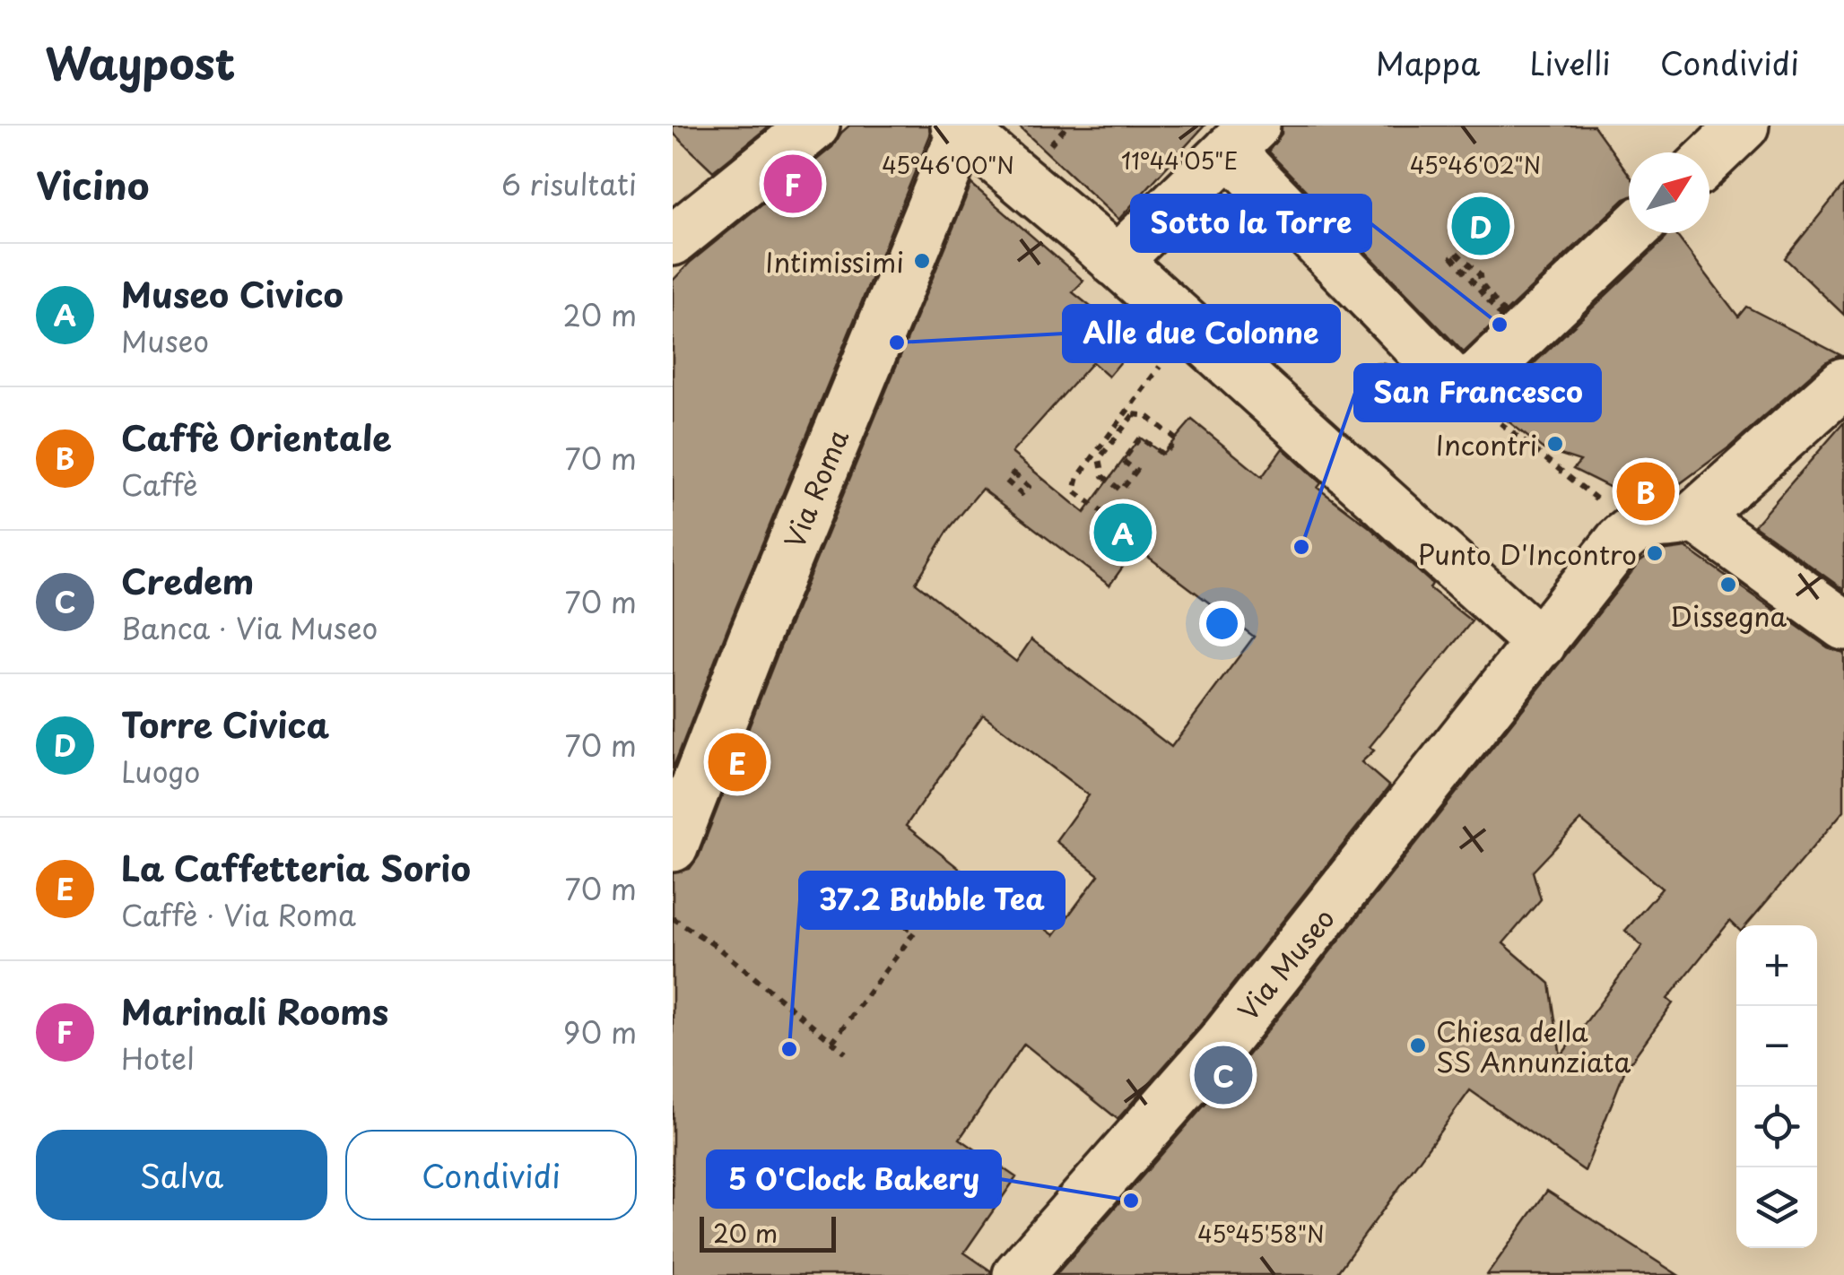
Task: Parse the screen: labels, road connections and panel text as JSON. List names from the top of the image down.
{
  "streets": {
    "street": ["Via Roma", "Via Museo"]
  },
  "places": [
    "Intimissimi",
    "Sotto la Torre",
    "Alle due Colonne",
    "Incontri",
    "San Francesco",
    "Punto D'Incontro",
    "Dissegna",
    "Chiesa della SS Annunziata",
    "37.2 Bubble Tea",
    "5 O'Clock Bakery"
  ],
  "scale_bar": "20 m",
  "north": "top right",
  "page": {
    "header": "Waypost",
    "nav": ["Mappa", "Livelli", "Condividi"],
    "heading": ["Vicino", "6 risultati"],
    "pins": [
      "F",
      "D",
      "B",
      "A",
      "E",
      "C"
    ],
    "list": [
      {
        "mark": "A",
        "name": "Museo Civico",
        "note": "Museo",
        "value": "20 m"
      },
      {
        "mark": "B",
        "name": "Caffè Orientale",
        "note": "Caffè",
        "value": "70 m"
      },
      {
        "mark": "C",
        "name": "Credem",
        "note": "Banca · Via Museo",
        "value": "70 m"
      },
      {
        "mark": "D",
        "name": "Torre Civica",
        "note": "Luogo",
        "value": "70 m"
      },
      {
        "mark": "E",
        "name": "La Caffetteria Sorio",
        "note": "Caffè · Via Roma",
        "value": "70 m"
      },
      {
        "mark": "F",
        "name": "Marinali Rooms",
        "note": "Hotel",
        "value": "90 m"
      }
    ],
    "map_buttons": ["+", "−"],
    "buttons": ["Salva", "Condividi"],
    "scale": "20 m"
  },
  "coordinates": [
    "11°44'05\"E",
    "45°46'00\"N",
    "45°46'02\"N",
    "45°45'58\"N"
  ]
}
